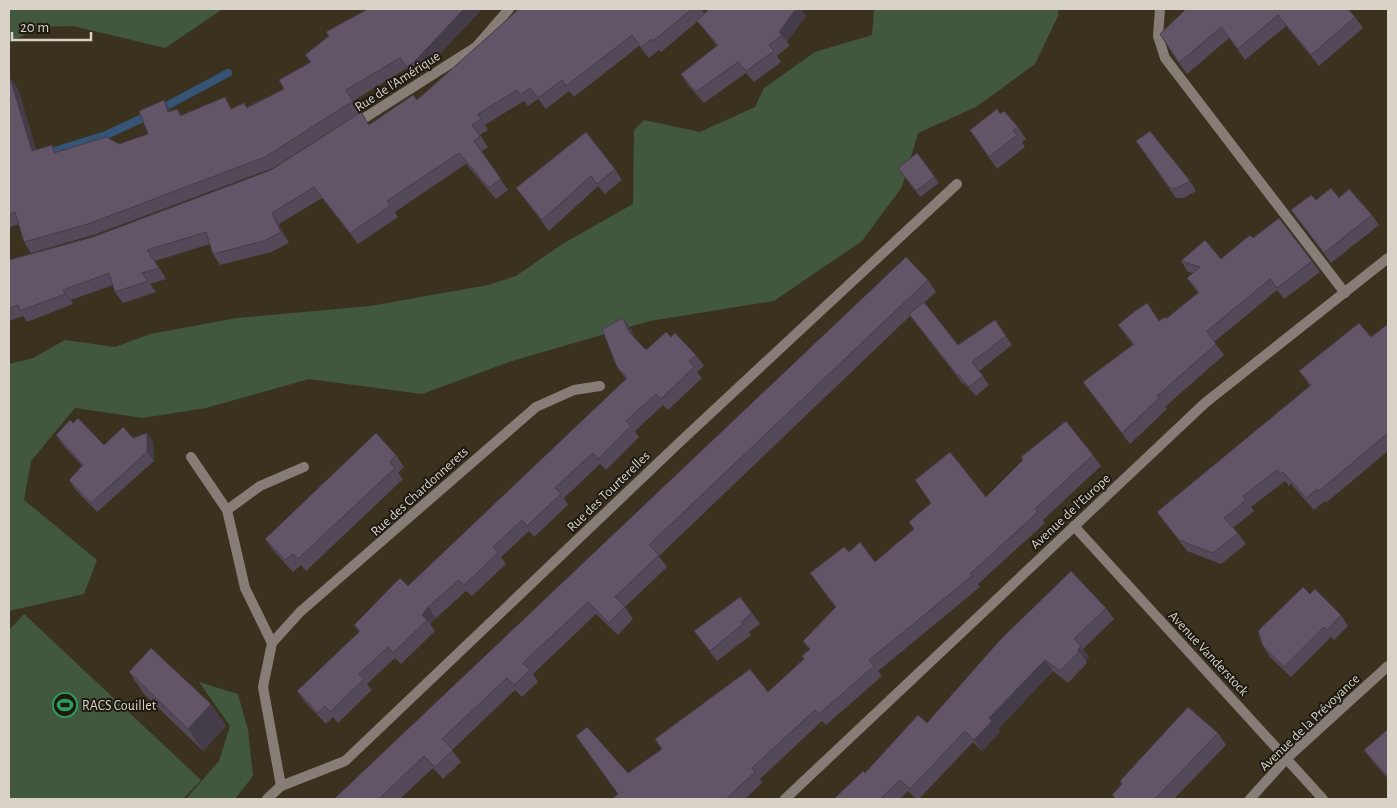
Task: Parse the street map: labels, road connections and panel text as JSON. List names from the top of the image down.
{
  "streets": {
    "street": [
      "Rue de l'Amérique",
      "Rue des Chardonnerets",
      "Rue des Tourterelles",
      "Avenue de l'Europe",
      "Avenue Vanderstock",
      "Avenue de la Prévoyance"
    ]
  },
  "crossings": [
    ["Avenue de l'Europe", "Avenue Vanderstock"],
    ["Avenue Vanderstock", "Avenue de la Prévoyance"]
  ],
  "places": {
    "sports": ["RACS Couillet"]
  },
  "scale_bar": "20 m"
}
